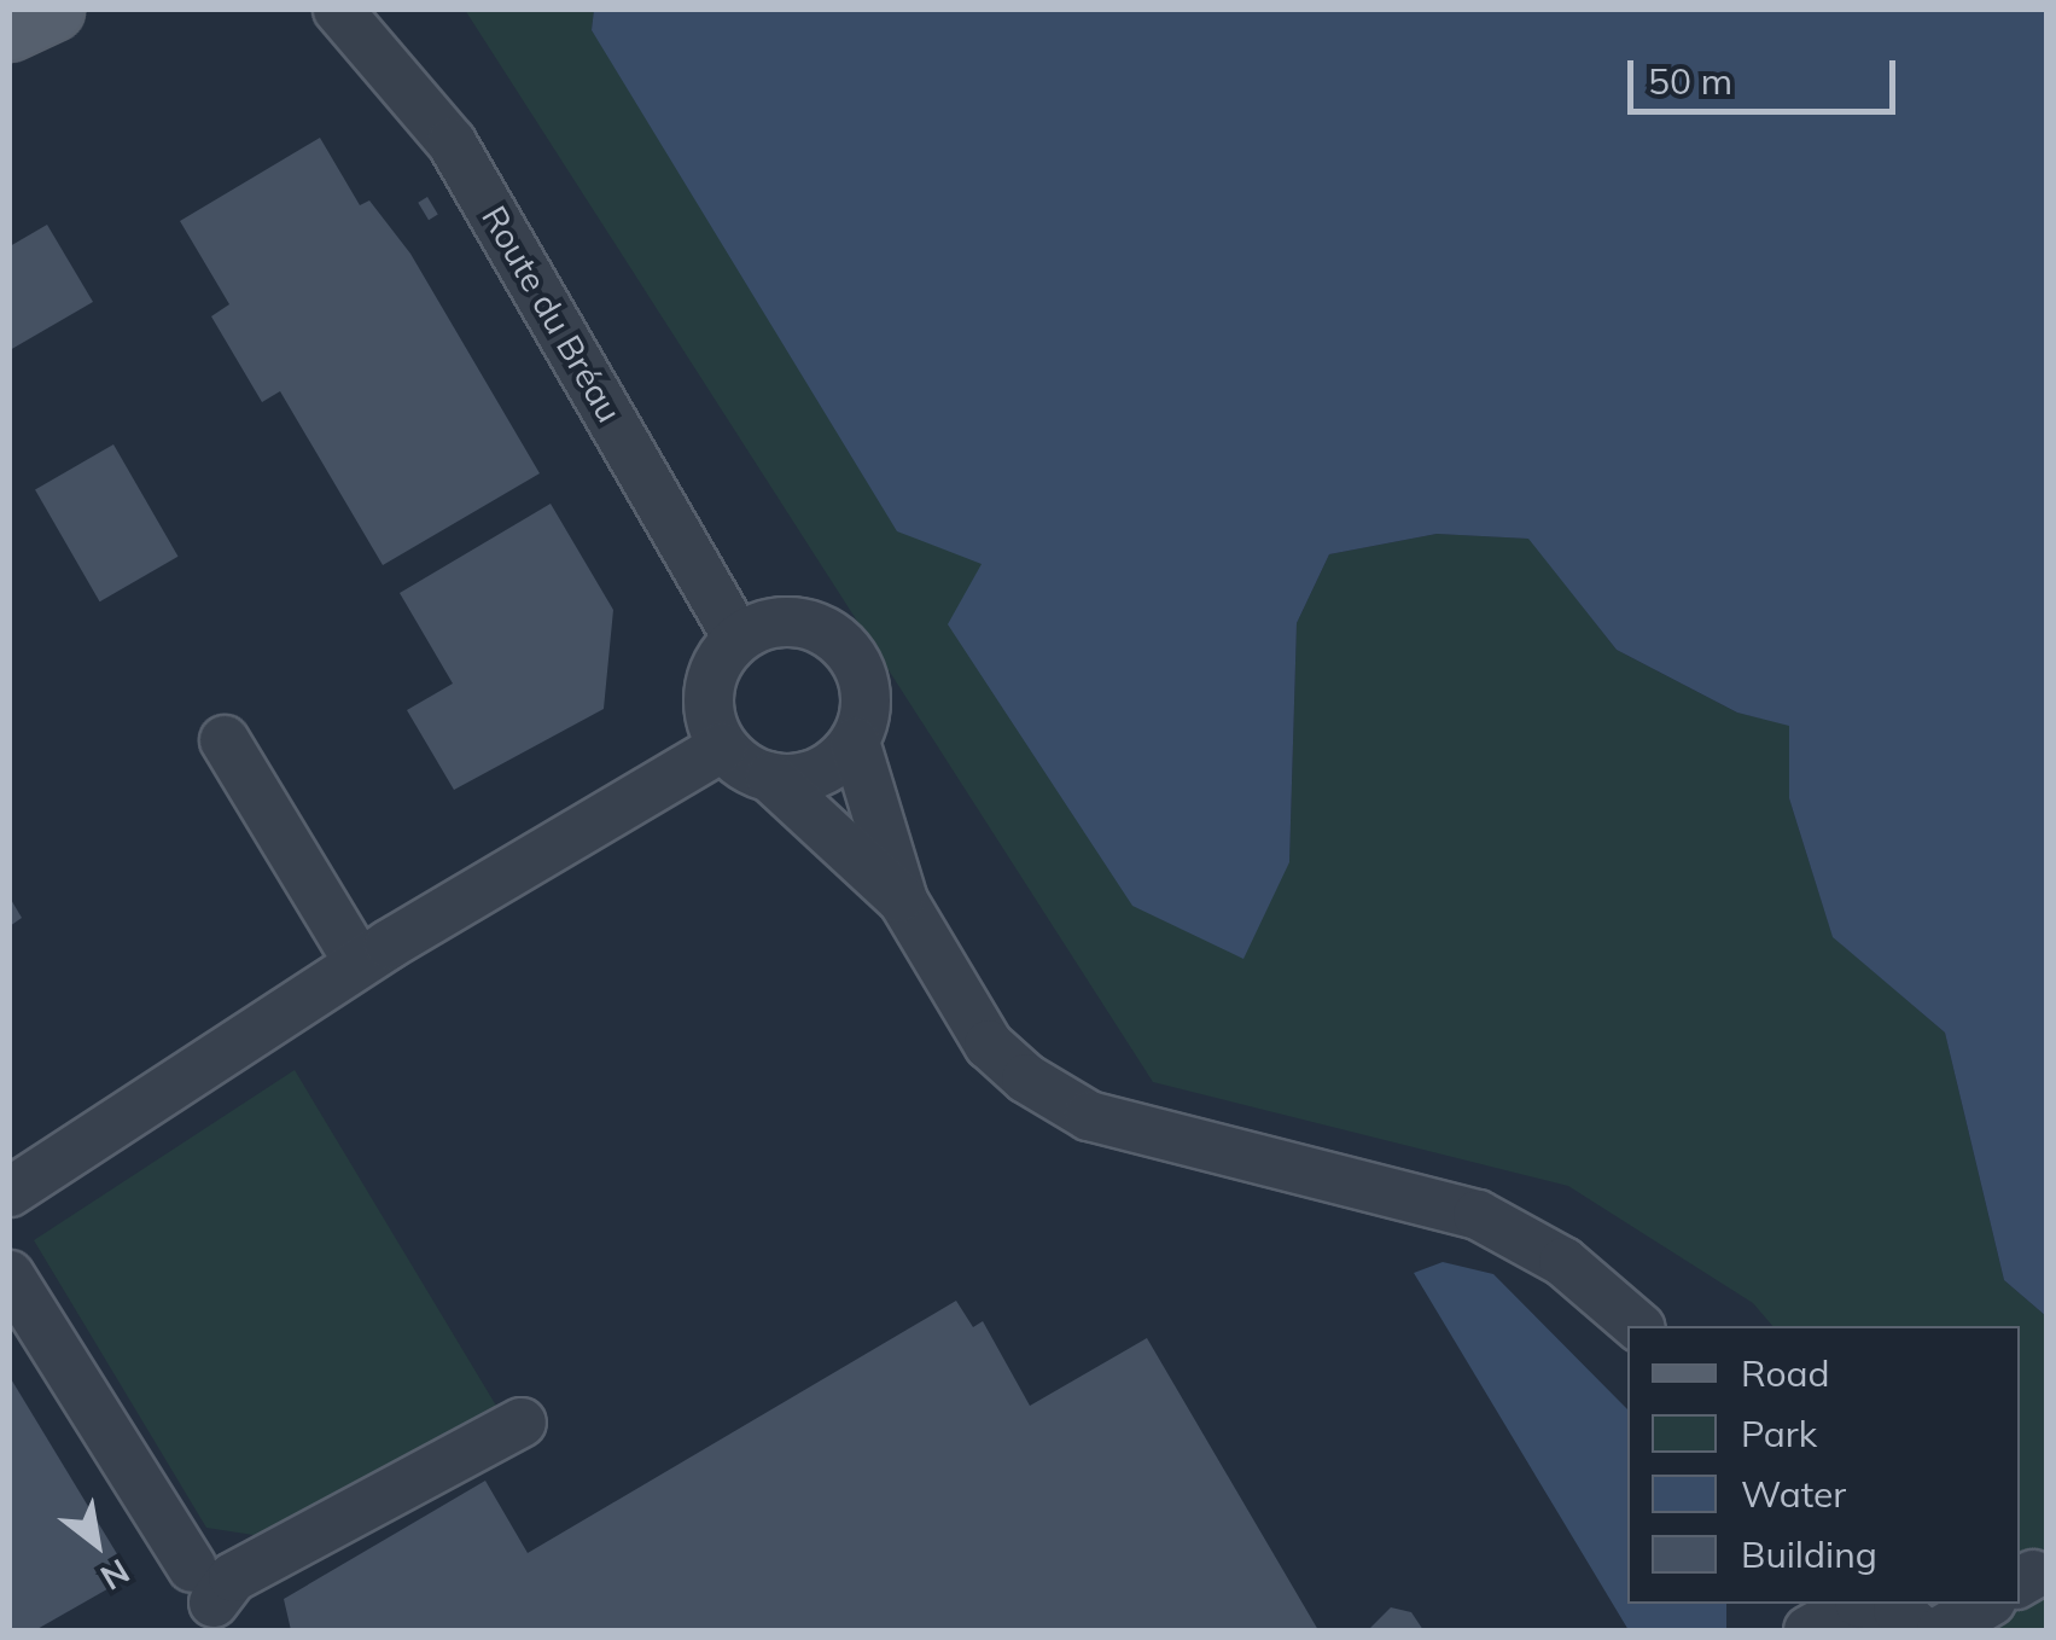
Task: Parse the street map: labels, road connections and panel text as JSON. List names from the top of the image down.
{
  "streets": {
    "street": ["Route du Bréau"]
  },
  "legend": [
    "Road",
    "Park",
    "Water",
    "Building"
  ],
  "scale_bar": "50 m",
  "north": "bottom right"
}
